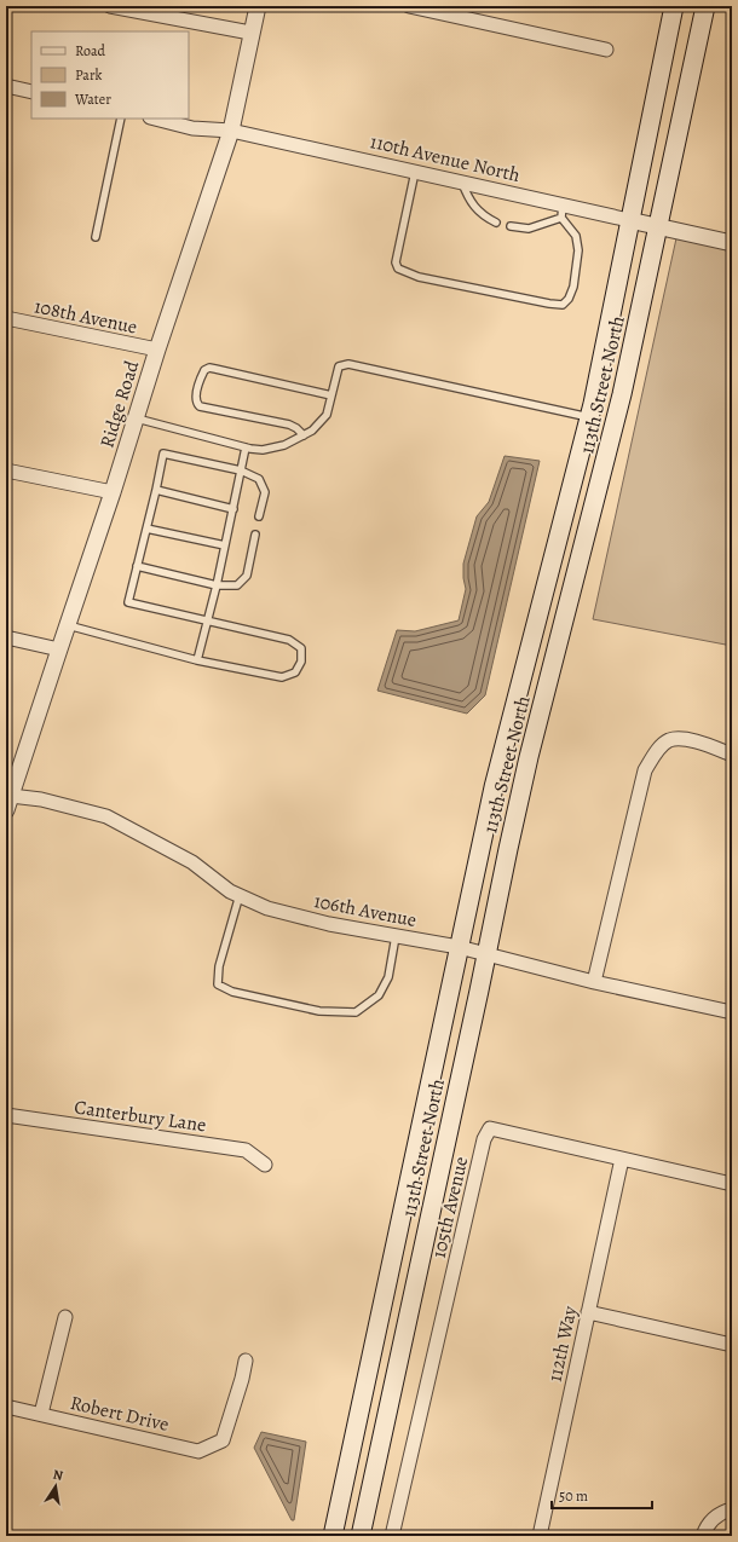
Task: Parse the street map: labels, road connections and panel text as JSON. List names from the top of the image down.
{
  "streets": {
    "main road": ["113th Street North"],
    "street": [
      "110th Avenue North",
      "108th Avenue",
      "Ridge Road",
      "106th Avenue",
      "Canterbury Lane",
      "105th Avenue",
      "112th Way",
      "Robert Drive"
    ]
  },
  "crossings": [
    ["110th Avenue North", "113th Street North"],
    ["110th Avenue North", "Ridge Road"],
    ["108th Avenue", "Ridge Road"],
    ["113th Street North", "106th Avenue"],
    ["Ridge Road", "106th Avenue"],
    ["105th Avenue", "112th Way"]
  ],
  "legend": ["Road", "Park", "Water"],
  "scale_bar": "50 m",
  "north": "top"
}
